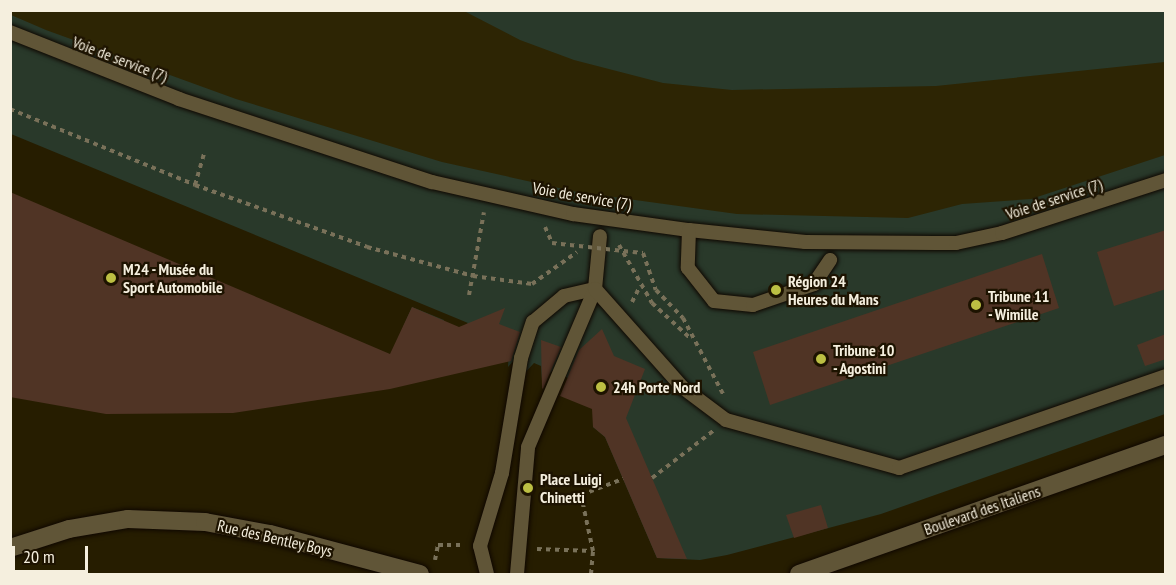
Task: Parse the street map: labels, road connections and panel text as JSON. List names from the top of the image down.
{
  "streets": {
    "street": ["Boulevard des Italiens", "Rue des Bentley Boys"],
    "lane": ["Voie de service (7)"]
  },
  "places": [
    "M24 - Musée du Sport Automobile",
    "Région 24 Heures du Mans",
    "Tribune 11 - Wimille",
    "Tribune 10 - Agostini",
    "24h Porte Nord",
    "Place Luigi Chinetti"
  ],
  "scale_bar": "20 m"
}
